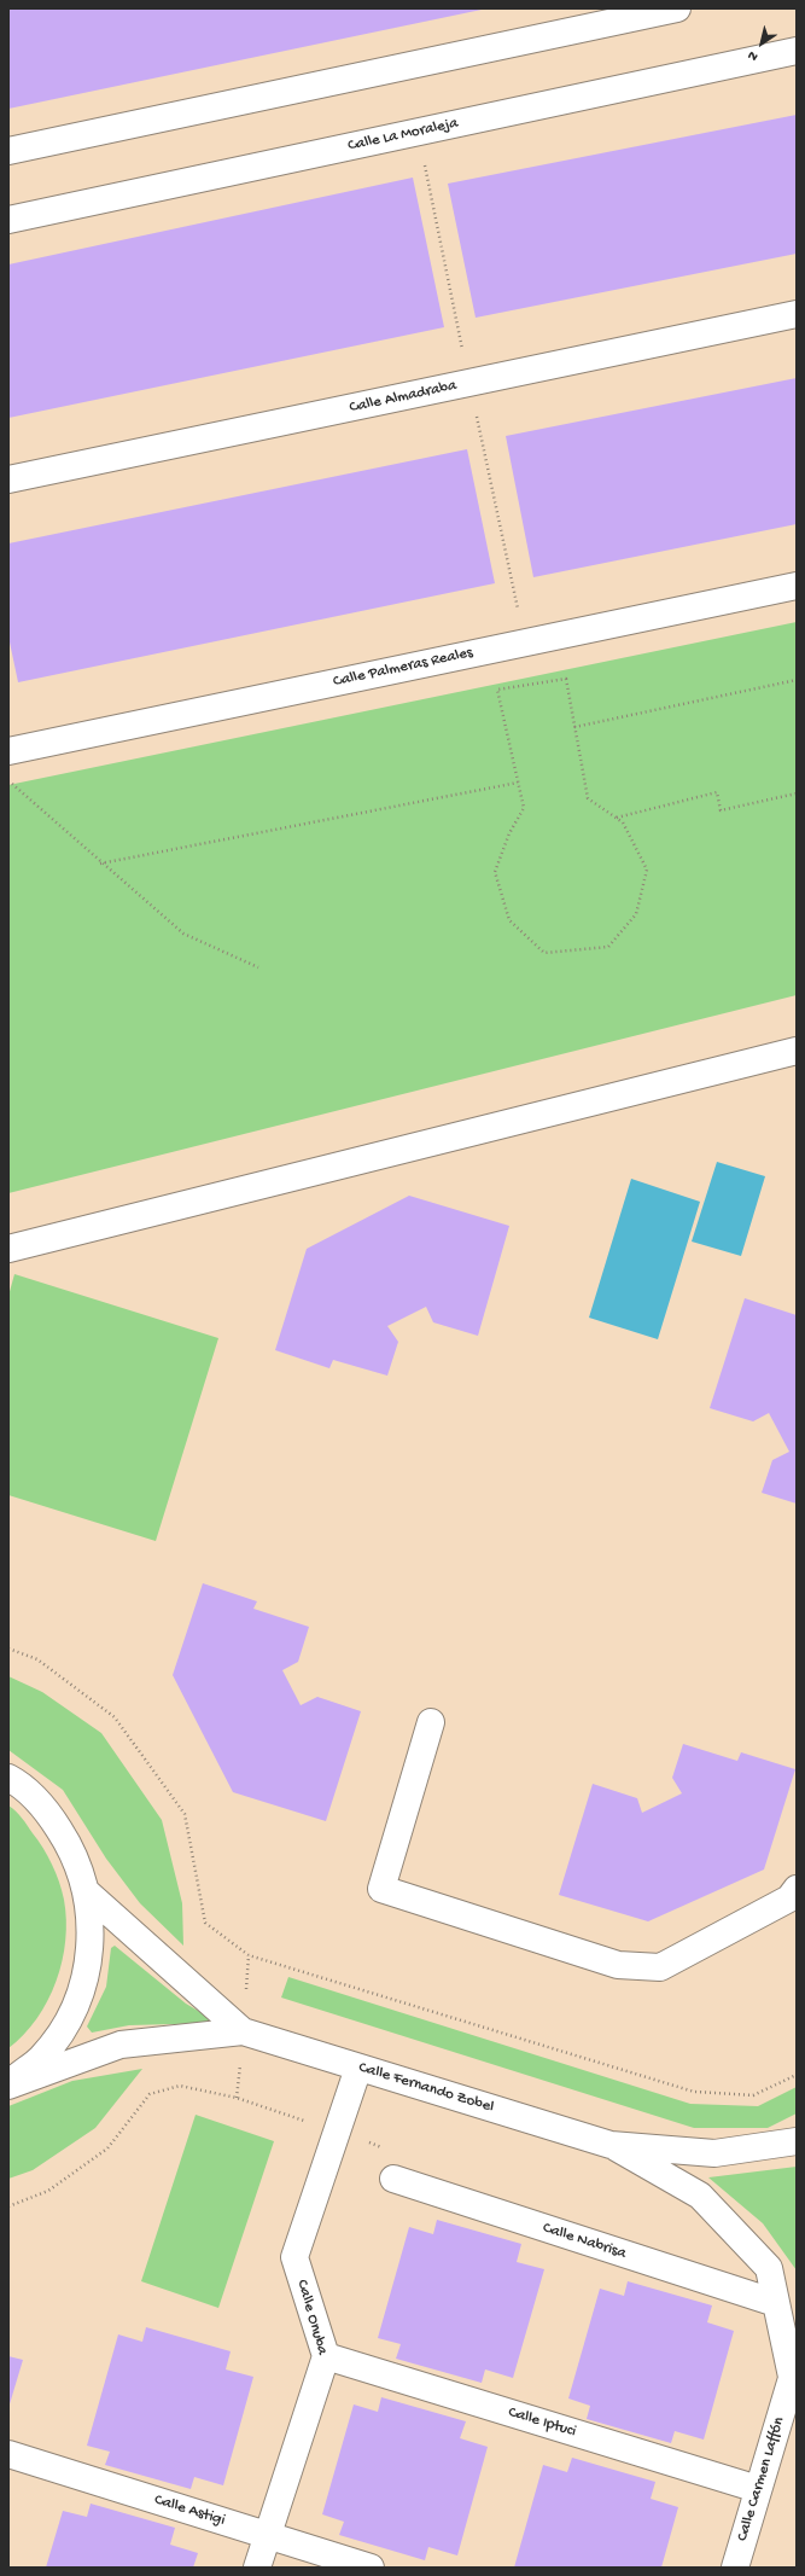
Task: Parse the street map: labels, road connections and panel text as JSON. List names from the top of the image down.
{
  "streets": {
    "street": [
      "Calle La Moraleja",
      "Calle Almadraba",
      "Calle Palmeras Reales",
      "Calle Fernando Zobel",
      "Calle Nabrisa",
      "Calle Onuba",
      "Calle Iptuci",
      "Calle Carmen Laffón",
      "Calle Astigi"
    ]
  },
  "crossings": [
    ["Calle Fernando Zobel", "Calle Onuba"],
    ["Calle Onuba", "Calle Iptuci"],
    ["Calle Onuba", "Calle Astigi"],
    ["Calle Iptuci", "Calle Carmen Laffón"]
  ],
  "north": "bottom left"
}
